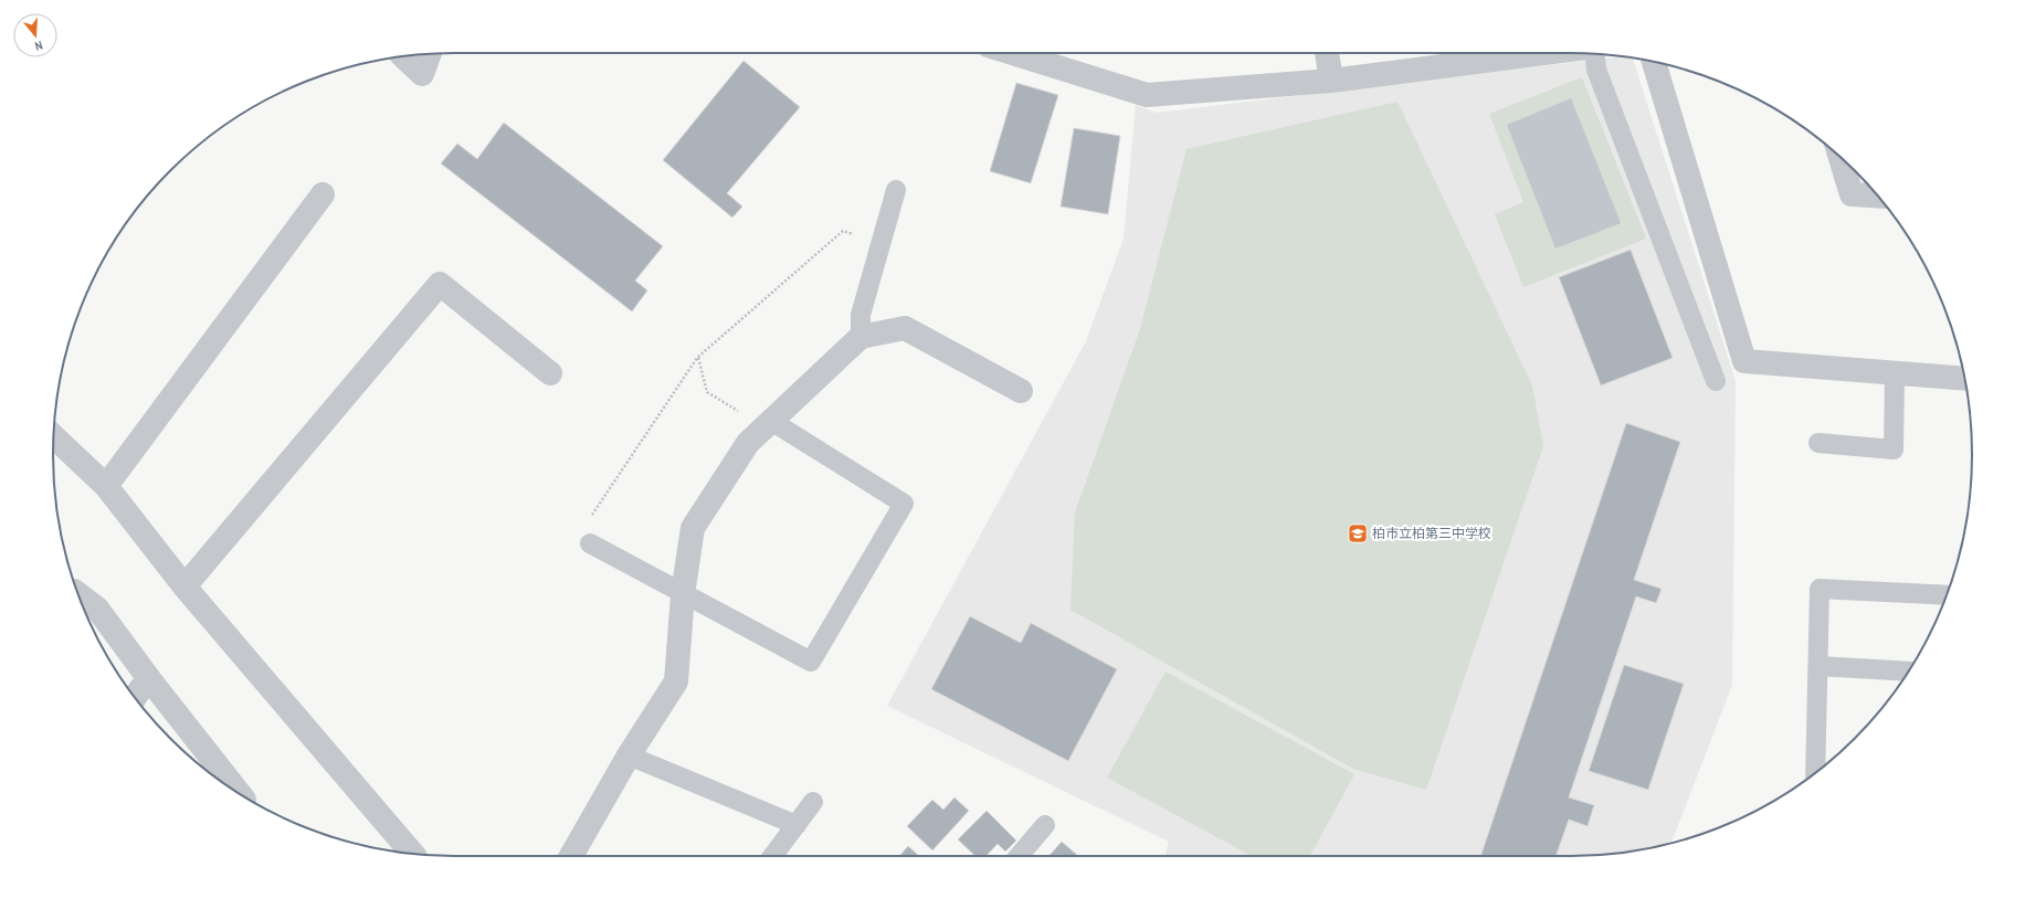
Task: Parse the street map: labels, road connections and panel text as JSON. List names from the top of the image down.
{
  "places": {
    "school or university": ["柏市立柏第三中学校"]
  },
  "north": "bottom"
}
